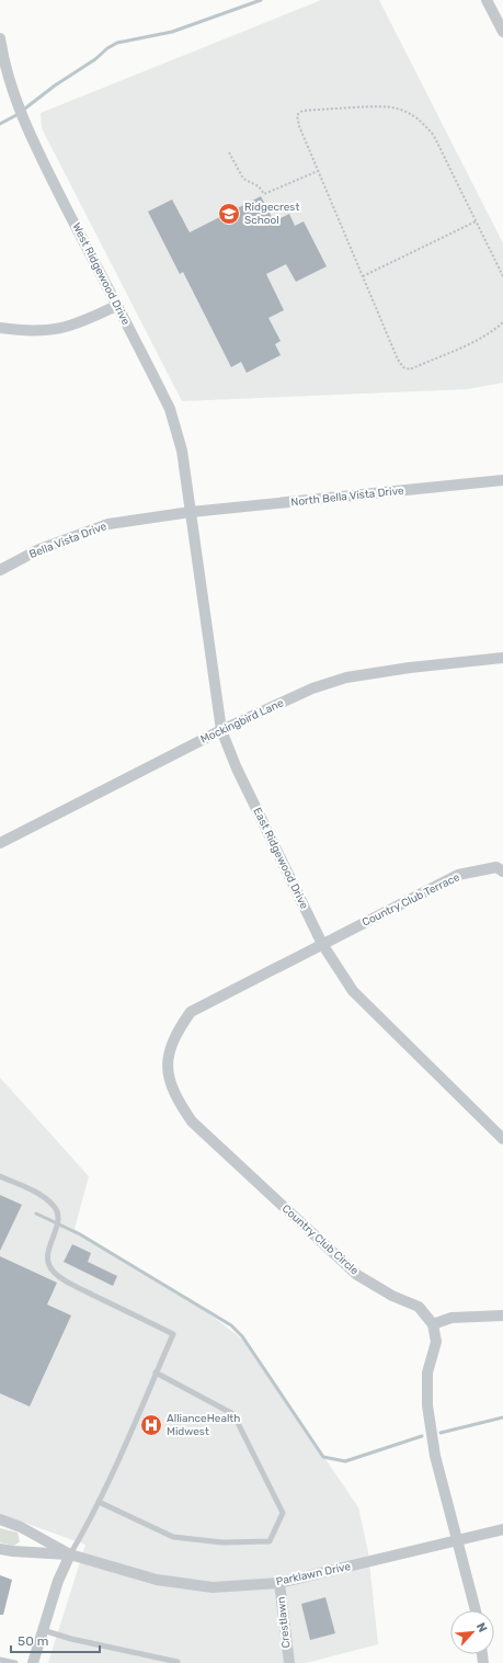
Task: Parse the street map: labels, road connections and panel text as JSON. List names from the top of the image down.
{
  "streets": {
    "street": [
      "West Ridgewood Drive",
      "North Bella Vista Drive",
      "Bella Vista Drive",
      "Mockingbird Lane",
      "East Ridgewood Drive",
      "Country Club Terrace",
      "Country Club Circle",
      "Parklawn Drive",
      "Crestlawn"
    ]
  },
  "crossings": [
    ["West Ridgewood Drive", "North Bella Vista Drive"],
    ["West Ridgewood Drive", "Bella Vista Drive"],
    ["West Ridgewood Drive", "East Ridgewood Drive"],
    ["North Bella Vista Drive", "Bella Vista Drive"],
    ["North Bella Vista Drive", "East Ridgewood Drive"],
    ["Bella Vista Drive", "East Ridgewood Drive"],
    ["Mockingbird Lane", "East Ridgewood Drive"],
    ["East Ridgewood Drive", "Country Club Terrace"],
    ["East Ridgewood Drive", "Country Club Circle"],
    ["Country Club Terrace", "Country Club Circle"],
    ["Parklawn Drive", "Crestlawn"]
  ],
  "places": {
    "school or university": ["Ridgecrest School"],
    "hospital": ["AllianceHealth Midwest"]
  },
  "scale_bar": "50 m",
  "north": "top right"
}
